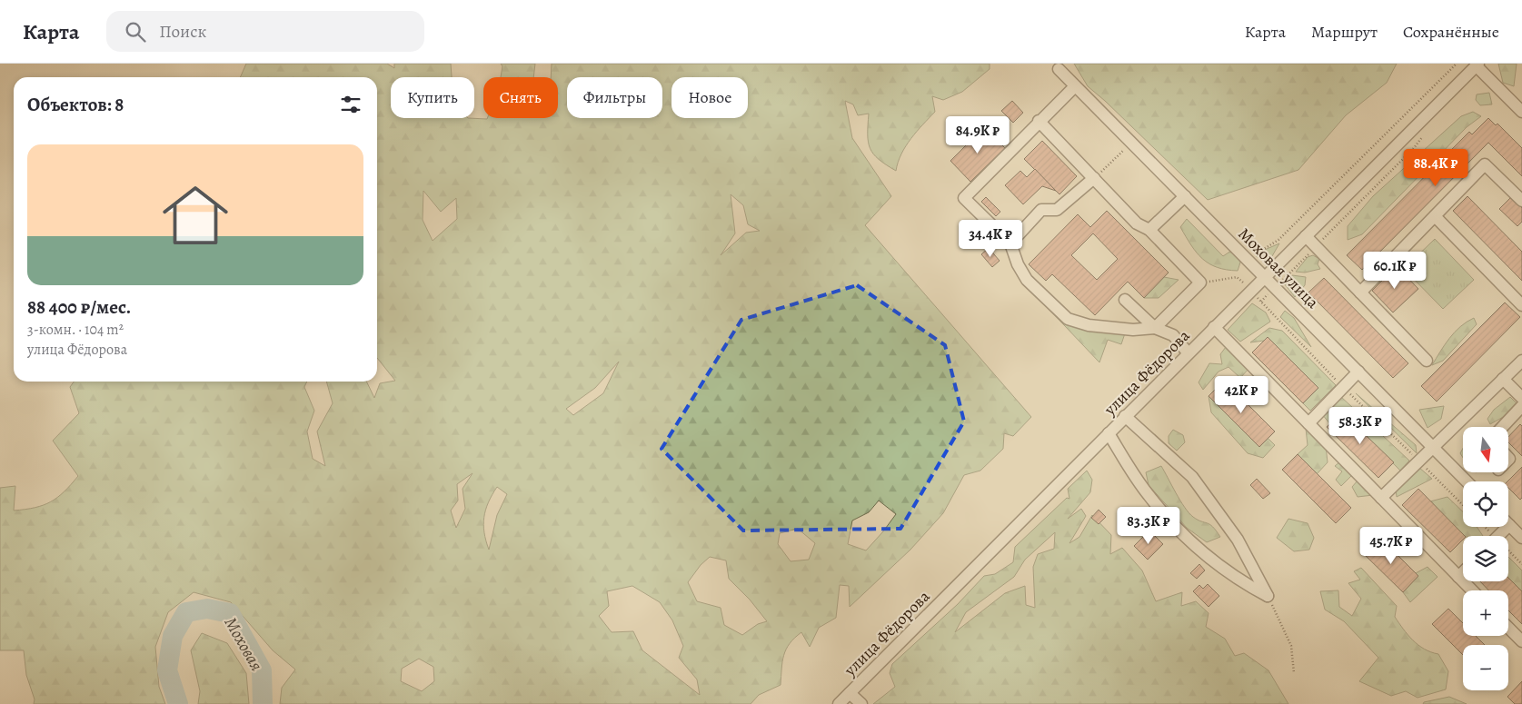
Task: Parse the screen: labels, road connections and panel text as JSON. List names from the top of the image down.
{
  "streets": {
    "street": ["Моховая улица", "улица Фёдорова"]
  },
  "crossings": [
    ["Моховая улица", "улица Фёдорова"]
  ],
  "water": ["Моховая"],
  "north": "bottom",
  "page": {
    "header": "Карта",
    "search": "Поиск",
    "nav": ["Карта", "Маршрут", "Сохранённые"],
    "chip": [
      "Купить",
      "Снять",
      "Фильтры",
      "Новое"
    ],
    "heading": "Объектов: 8",
    "price": [
      "84.9K ₽",
      "88.4K ₽",
      "34.4K ₽",
      "60.1K ₽",
      "42K ₽",
      "58.3K ₽",
      "83.3K ₽",
      "45.7K ₽"
    ],
    "list": [
      {
        "name": "88 400 ₽/мес.",
        "note": "3-комн. · 104 m² · улица Фёдорова"
      }
    ],
    "map_buttons": ["+", "−"]
  }
}
